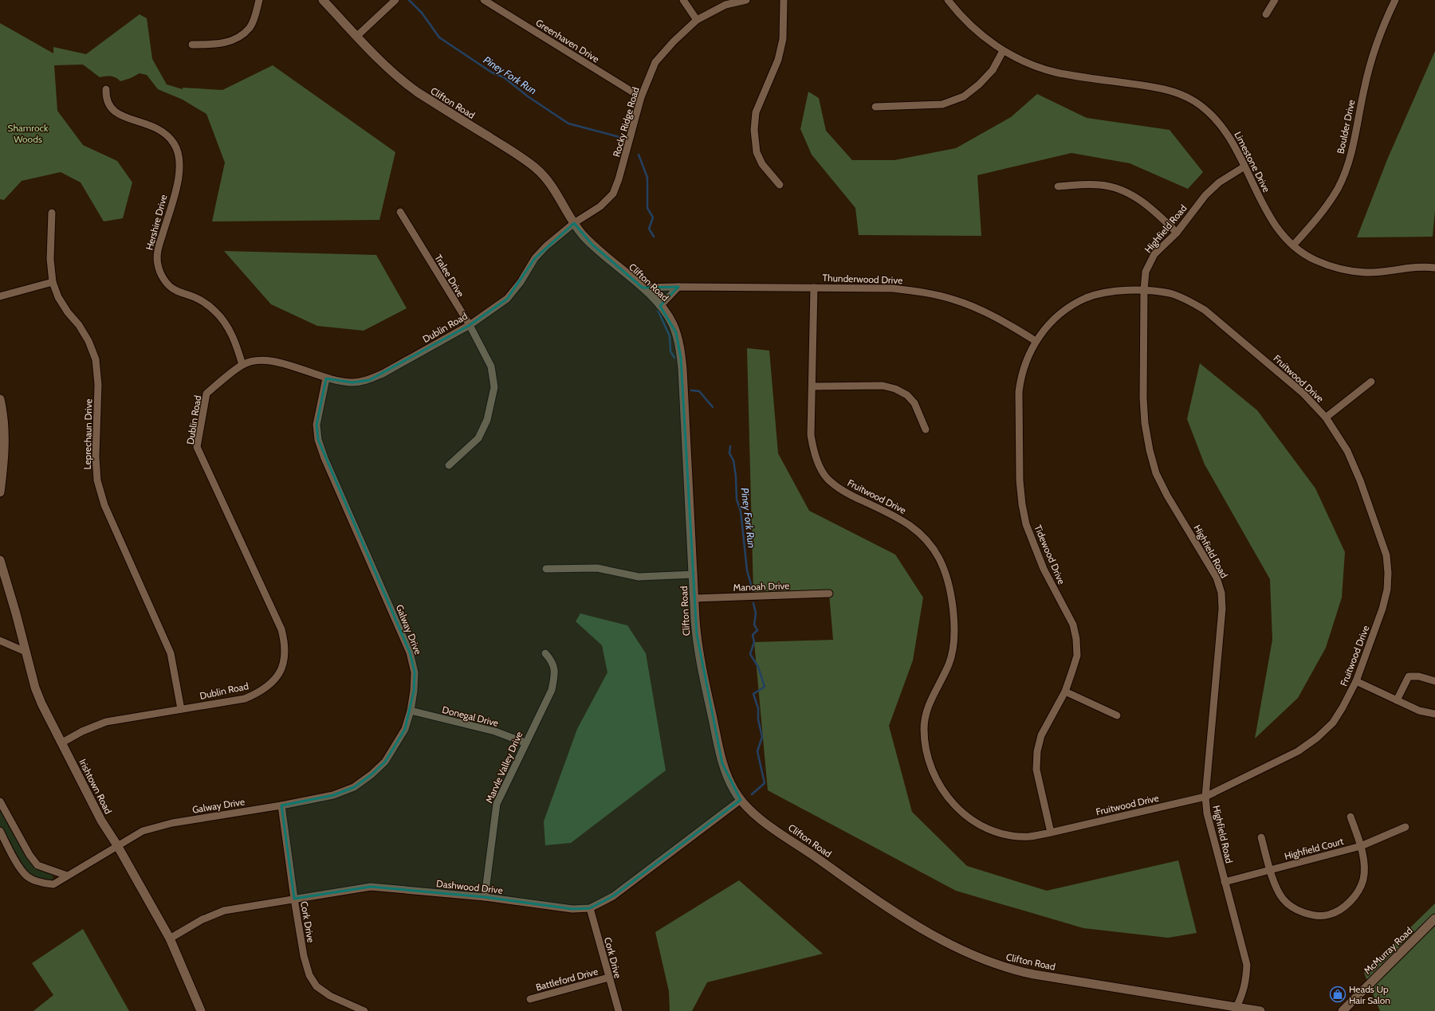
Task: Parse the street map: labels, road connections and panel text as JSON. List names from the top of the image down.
{
  "streets": {
    "main road": ["Clifton Road", "Irishtown Road", "McMurray Road"],
    "street": [
      "Greenhaven Drive",
      "Rocky Ridge Road",
      "Boulder Drive",
      "Limestone Drive",
      "Hershire Drive",
      "Highfield Road",
      "Tralee Drive",
      "Thunderwood Drive",
      "Dublin Road",
      "Fruitwood Drive",
      "Leprechaun Drive",
      "Tidewood Drive",
      "Manoah Drive",
      "Galway Drive",
      "Donegal Drive",
      "Marvle Valley Drive",
      "Highfield Court",
      "Dashwood Drive",
      "Cork Drive",
      "Battleford Drive"
    ]
  },
  "crossings": [
    ["Greenhaven Drive", "Rocky Ridge Road"],
    ["Clifton Road", "Rocky Ridge Road"],
    ["Clifton Road", "Highfield Road"],
    ["Clifton Road", "Thunderwood Drive"],
    ["Clifton Road", "Dublin Road"],
    ["Clifton Road", "Manoah Drive"],
    ["Clifton Road", "Dashwood Drive"],
    ["Rocky Ridge Road", "Dublin Road"],
    ["Boulder Drive", "Limestone Drive"],
    ["Limestone Drive", "Highfield Road"],
    ["Hershire Drive", "Dublin Road"],
    ["Highfield Road", "Fruitwood Drive"],
    ["Highfield Road", "Tidewood Drive"],
    ["Highfield Road", "Highfield Court"],
    ["Tralee Drive", "Dublin Road"],
    ["Thunderwood Drive", "Fruitwood Drive"],
    ["Thunderwood Drive", "Tidewood Drive"],
    ["Dublin Road", "Leprechaun Drive"],
    ["Dublin Road", "Galway Drive"],
    ["Dublin Road", "Irishtown Road"],
    ["Fruitwood Drive", "Tidewood Drive"],
    ["Galway Drive", "Donegal Drive"],
    ["Galway Drive", "Irishtown Road"],
    ["Galway Drive", "Cork Drive"],
    ["Donegal Drive", "Marvle Valley Drive"],
    ["Marvle Valley Drive", "Dashwood Drive"],
    ["Irishtown Road", "Dashwood Drive"],
    ["Dashwood Drive", "Cork Drive"],
    ["Cork Drive", "Battleford Drive"]
  ],
  "water": ["Piney Fork Run"],
  "parks": ["Shamrock Woods"],
  "places": {
    "shop": ["Heads Up Hair Salon"]
  }
}
